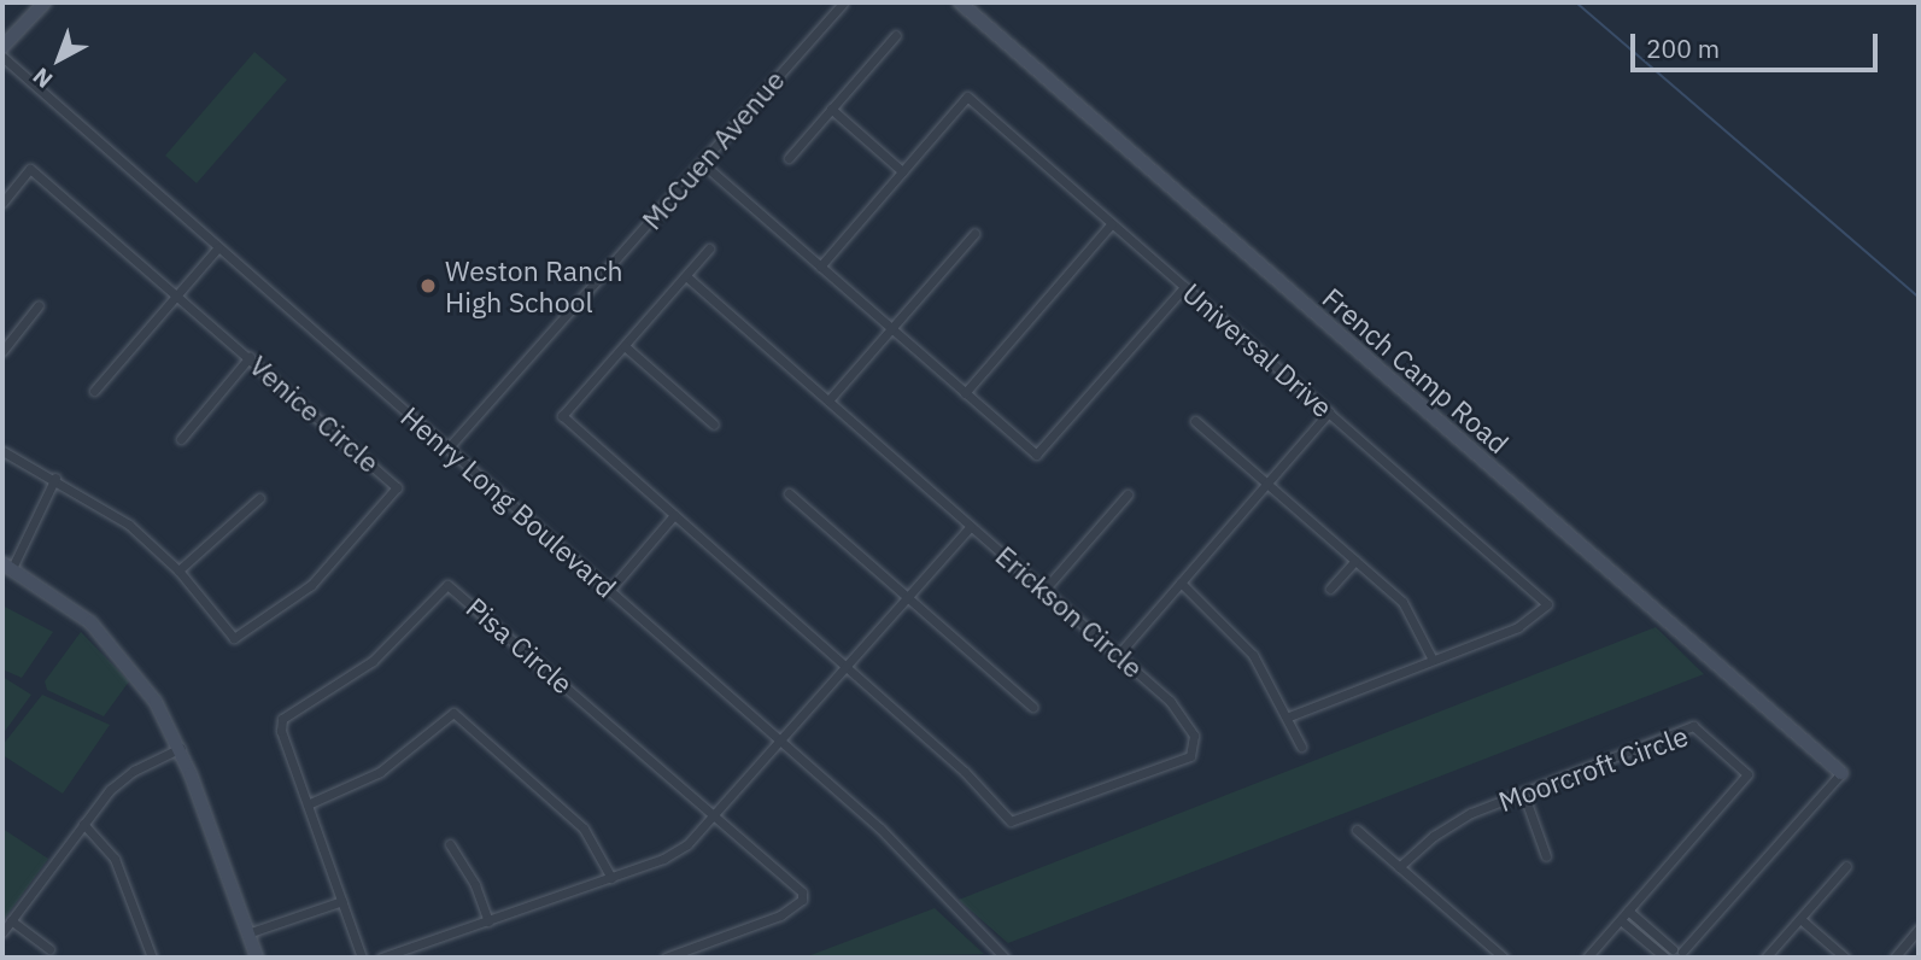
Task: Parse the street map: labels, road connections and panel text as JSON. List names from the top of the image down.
{
  "streets": {
    "street": [
      "McCuen Avenue",
      "Universal Drive",
      "French Camp Road",
      "Venice Circle",
      "Henry Long Boulevard",
      "Erickson Circle",
      "Pisa Circle",
      "Moorcroft Circle"
    ]
  },
  "crossings": [
    ["McCuen Avenue", "Henry Long Boulevard"]
  ],
  "places": ["Weston Ranch High School"],
  "scale_bar": "200 m",
  "north": "bottom left"
}
